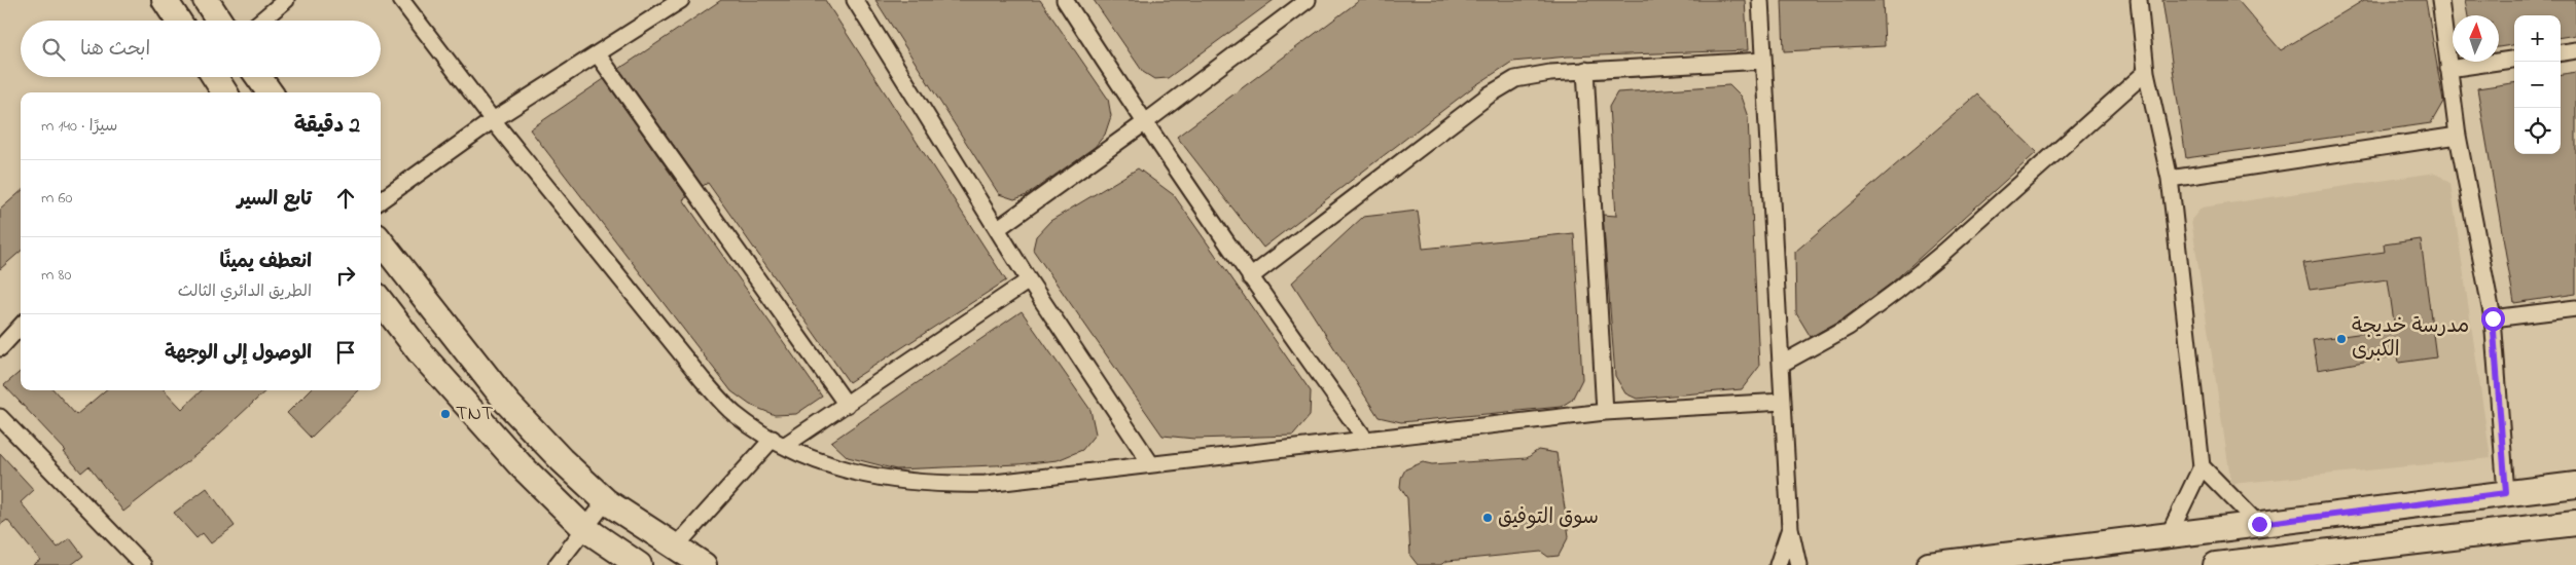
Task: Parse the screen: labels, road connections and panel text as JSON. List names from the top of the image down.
{
  "places": ["مدرسة خديجة الكبرى", "TNT", "سوق التوفيق"],
  "north": "top",
  "page": {
    "map_buttons": ["+", "−"],
    "search": "ابحث هنا",
    "heading": ["2 دقيقة", "سيرًا · 140 m"],
    "list": [
      ["تابع السير", "60 m"],
      ["انعطف يمينًا", "الطريق الدائري الثالث", "80 m"],
      "الوصول إلى الوجهة"
    ]
  }
}
